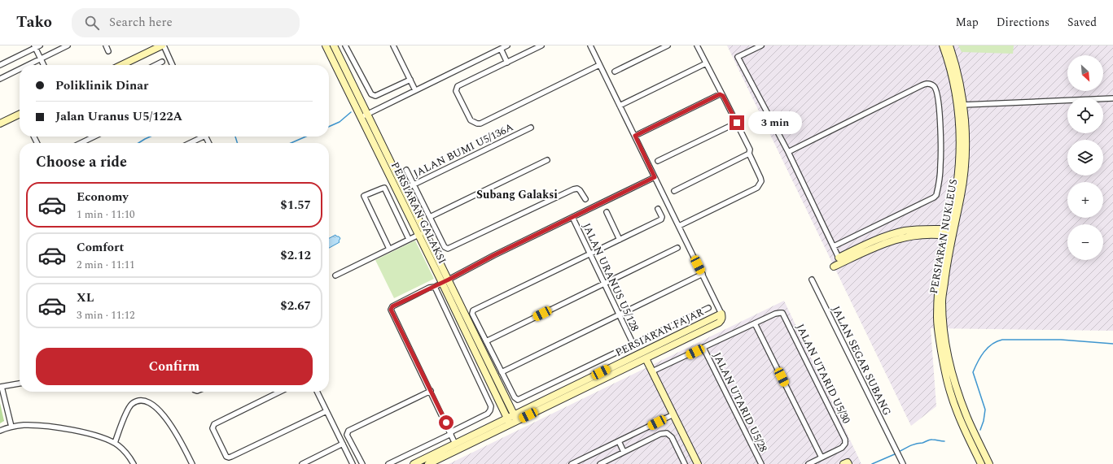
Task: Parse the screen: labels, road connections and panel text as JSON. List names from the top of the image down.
{
  "streets": {
    "street": [
      "JALAN BUMI U5/136A",
      "PERSIARAN GALAKSI",
      "PERSIARAN NUKLEUS",
      "JALAN URANUS U5/128",
      "PERSIARAN FAJAR",
      "JALAN SEGAR SUBANG",
      "JALAN UTARID U5/30",
      "JALAN UTARID U5/28"
    ]
  },
  "crossings": [
    ["JALAN BUMI U5/136A", "PERSIARAN GALAKSI"],
    ["PERSIARAN GALAKSI", "PERSIARAN FAJAR"]
  ],
  "districts": ["Subang Galaksi"],
  "north": "bottom right",
  "page": {
    "header": "Tako",
    "search": "Search here",
    "nav": ["Map", "Directions", "Saved"],
    "map_buttons": ["+", "−"],
    "banner": ["Poliklinik Dinar", "Jalan Uranus U5/122A"],
    "bubble": "3 min",
    "heading": "Choose a ride",
    "list": [
      {
        "name": "Economy",
        "note": "1 min · 11:10",
        "value": "$1.57"
      },
      {
        "name": "Comfort",
        "note": "2 min · 11:11",
        "value": "$2.12"
      },
      {
        "name": "XL",
        "note": "3 min · 11:12",
        "value": "$2.67"
      }
    ],
    "buttons": "Confirm"
  }
}
